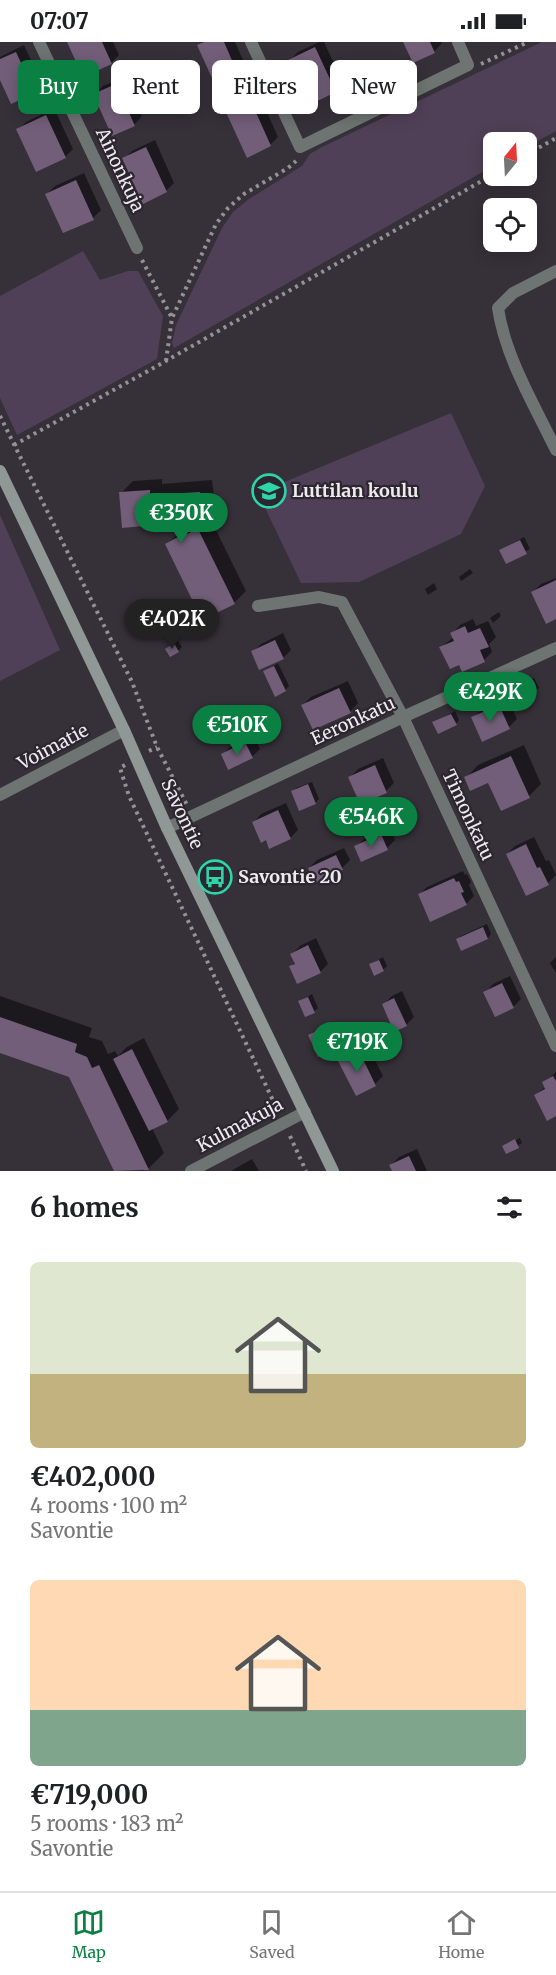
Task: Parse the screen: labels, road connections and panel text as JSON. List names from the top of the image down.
{
  "streets": {
    "street": [
      "Ainonkuja",
      "Eeronkatu",
      "Voimatie",
      "Savontie",
      "Timonkatu",
      "Kulmakuja"
    ]
  },
  "crossings": [
    ["Eeronkatu", "Savontie"],
    ["Eeronkatu", "Timonkatu"],
    ["Voimatie", "Savontie"],
    ["Savontie", "Kulmakuja"]
  ],
  "places": {
    "school or university": ["Luttilan koulu"],
    "bus stop": ["Savontie 20"]
  },
  "north": "top",
  "page": {
    "status": "07:07",
    "chip": [
      "Buy",
      "Rent",
      "Filters",
      "New"
    ],
    "price": [
      "€350K",
      "€402K",
      "€429K",
      "€510K",
      "€546K",
      "€719K"
    ],
    "heading": "6 homes",
    "list": [
      {
        "name": "€402,000",
        "note": "4 rooms · 100 m² · Savontie"
      },
      {
        "name": "€719,000",
        "note": "5 rooms · 183 m² · Savontie"
      }
    ],
    "tabs": ["Map", "Saved", "Home"]
  }
}
